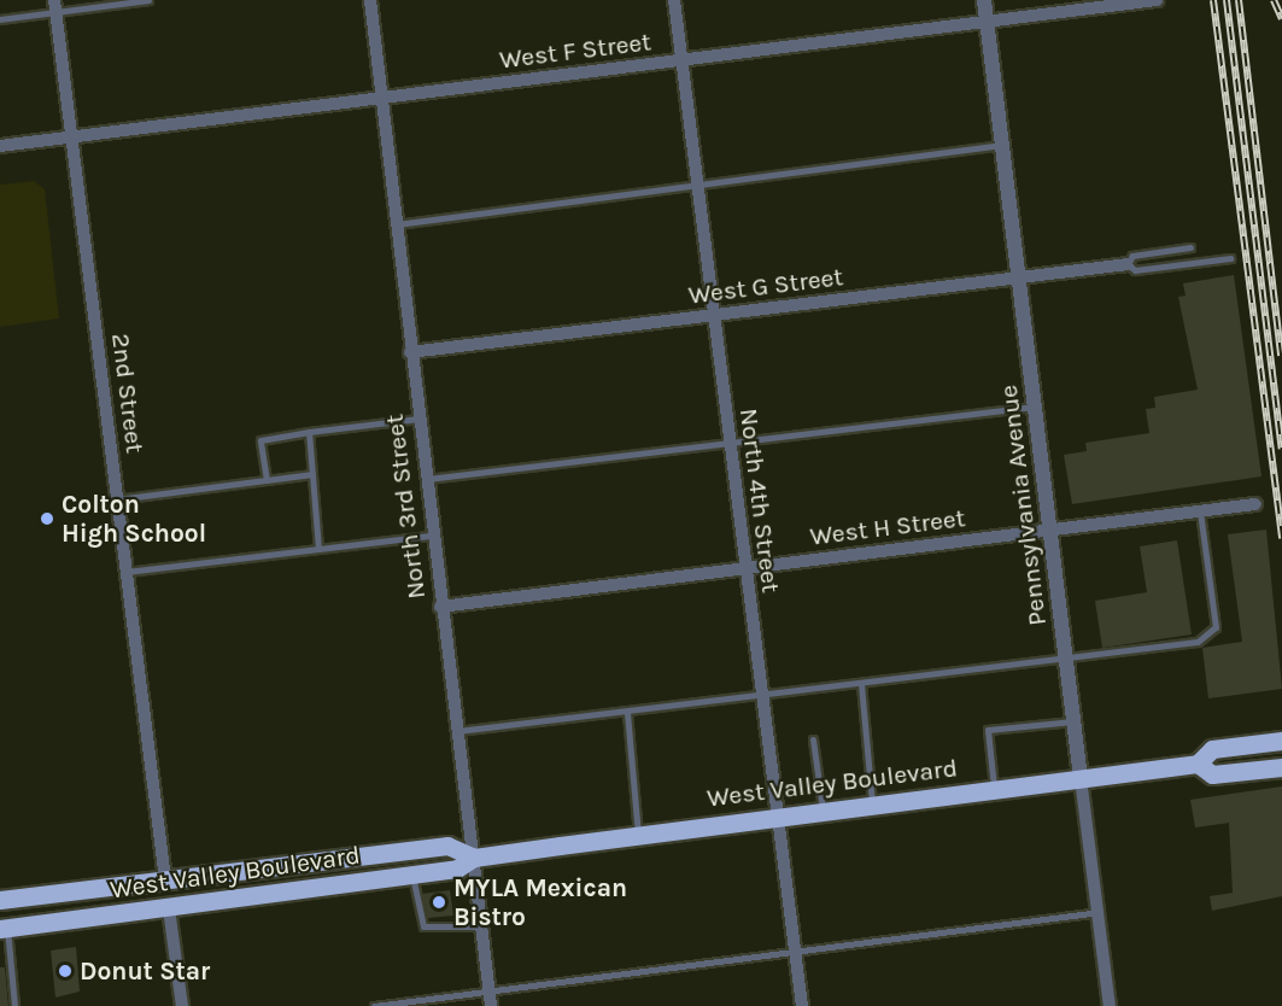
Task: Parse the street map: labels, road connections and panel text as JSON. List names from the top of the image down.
{
  "streets": {
    "main road": ["West Valley Boulevard"],
    "street": [
      "West F Street",
      "West G Street",
      "2nd Street",
      "North 4th Street",
      "Pennsylvania Avenue",
      "North 3rd Street",
      "West H Street"
    ]
  },
  "crossings": [
    ["West F Street", "2nd Street"],
    ["West F Street", "North 4th Street"],
    ["West F Street", "Pennsylvania Avenue"],
    ["West F Street", "North 3rd Street"],
    ["West G Street", "North 4th Street"],
    ["West G Street", "Pennsylvania Avenue"],
    ["West G Street", "North 3rd Street"],
    ["2nd Street", "West Valley Boulevard"],
    ["North 4th Street", "West H Street"],
    ["North 4th Street", "West Valley Boulevard"],
    ["Pennsylvania Avenue", "West H Street"],
    ["Pennsylvania Avenue", "West Valley Boulevard"],
    ["North 3rd Street", "West H Street"],
    ["North 3rd Street", "West Valley Boulevard"]
  ],
  "places": ["Colton High School", "MYLA Mexican Bistro", "Donut Star"]
}
